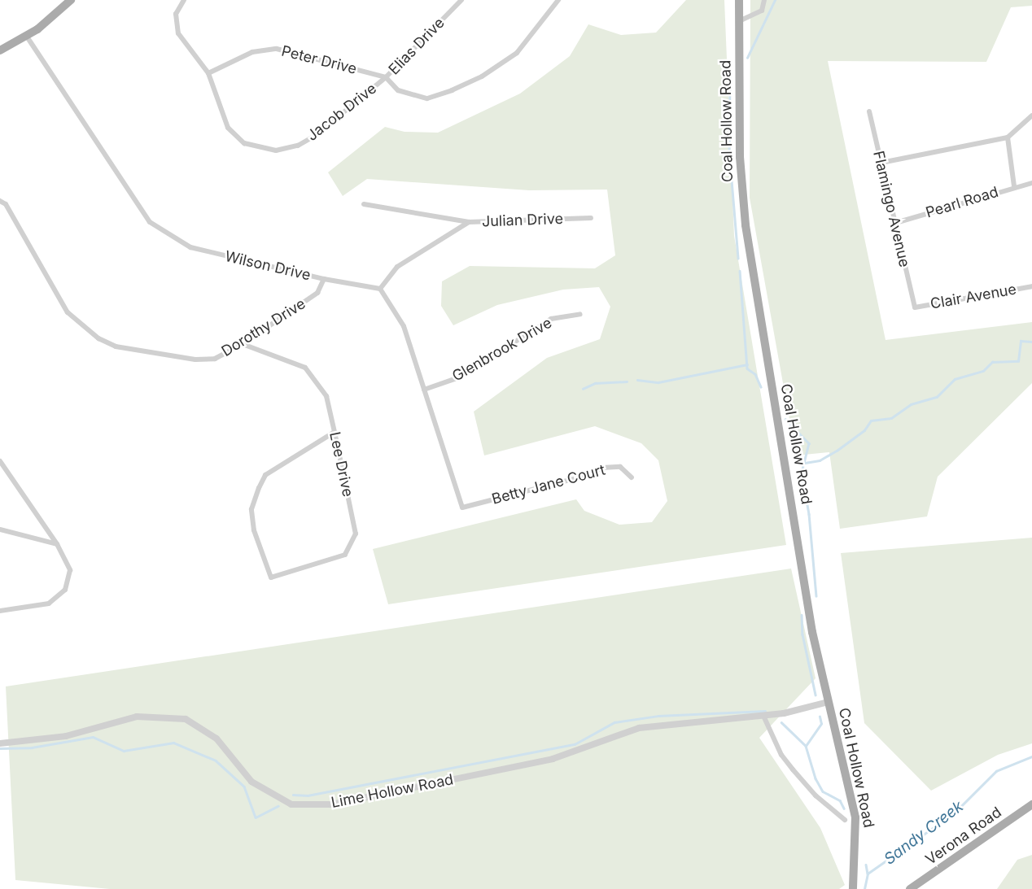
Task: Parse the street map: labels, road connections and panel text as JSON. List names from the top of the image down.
{
  "streets": {
    "main road": ["Coal Hollow Road", "Verona Road"],
    "street": [
      "Elias Drive",
      "Peter Drive",
      "Jacob Drive",
      "Pearl Road",
      "Flamingo Avenue",
      "Julian Drive",
      "Wilson Drive",
      "Clair Avenue",
      "Dorothy Drive",
      "Glenbrook Drive",
      "Lee Drive",
      "Betty Jane Court",
      "Lime Hollow Road"
    ]
  },
  "crossings": [
    ["Elias Drive", "Peter Drive"],
    ["Elias Drive", "Jacob Drive"],
    ["Peter Drive", "Jacob Drive"],
    ["Coal Hollow Road", "Lime Hollow Road"],
    ["Pearl Road", "Flamingo Avenue"],
    ["Flamingo Avenue", "Clair Avenue"],
    ["Julian Drive", "Wilson Drive"],
    ["Wilson Drive", "Dorothy Drive"],
    ["Dorothy Drive", "Lee Drive"],
    ["Glenbrook Drive", "Betty Jane Court"]
  ],
  "water": ["Sandy Creek"]
}
